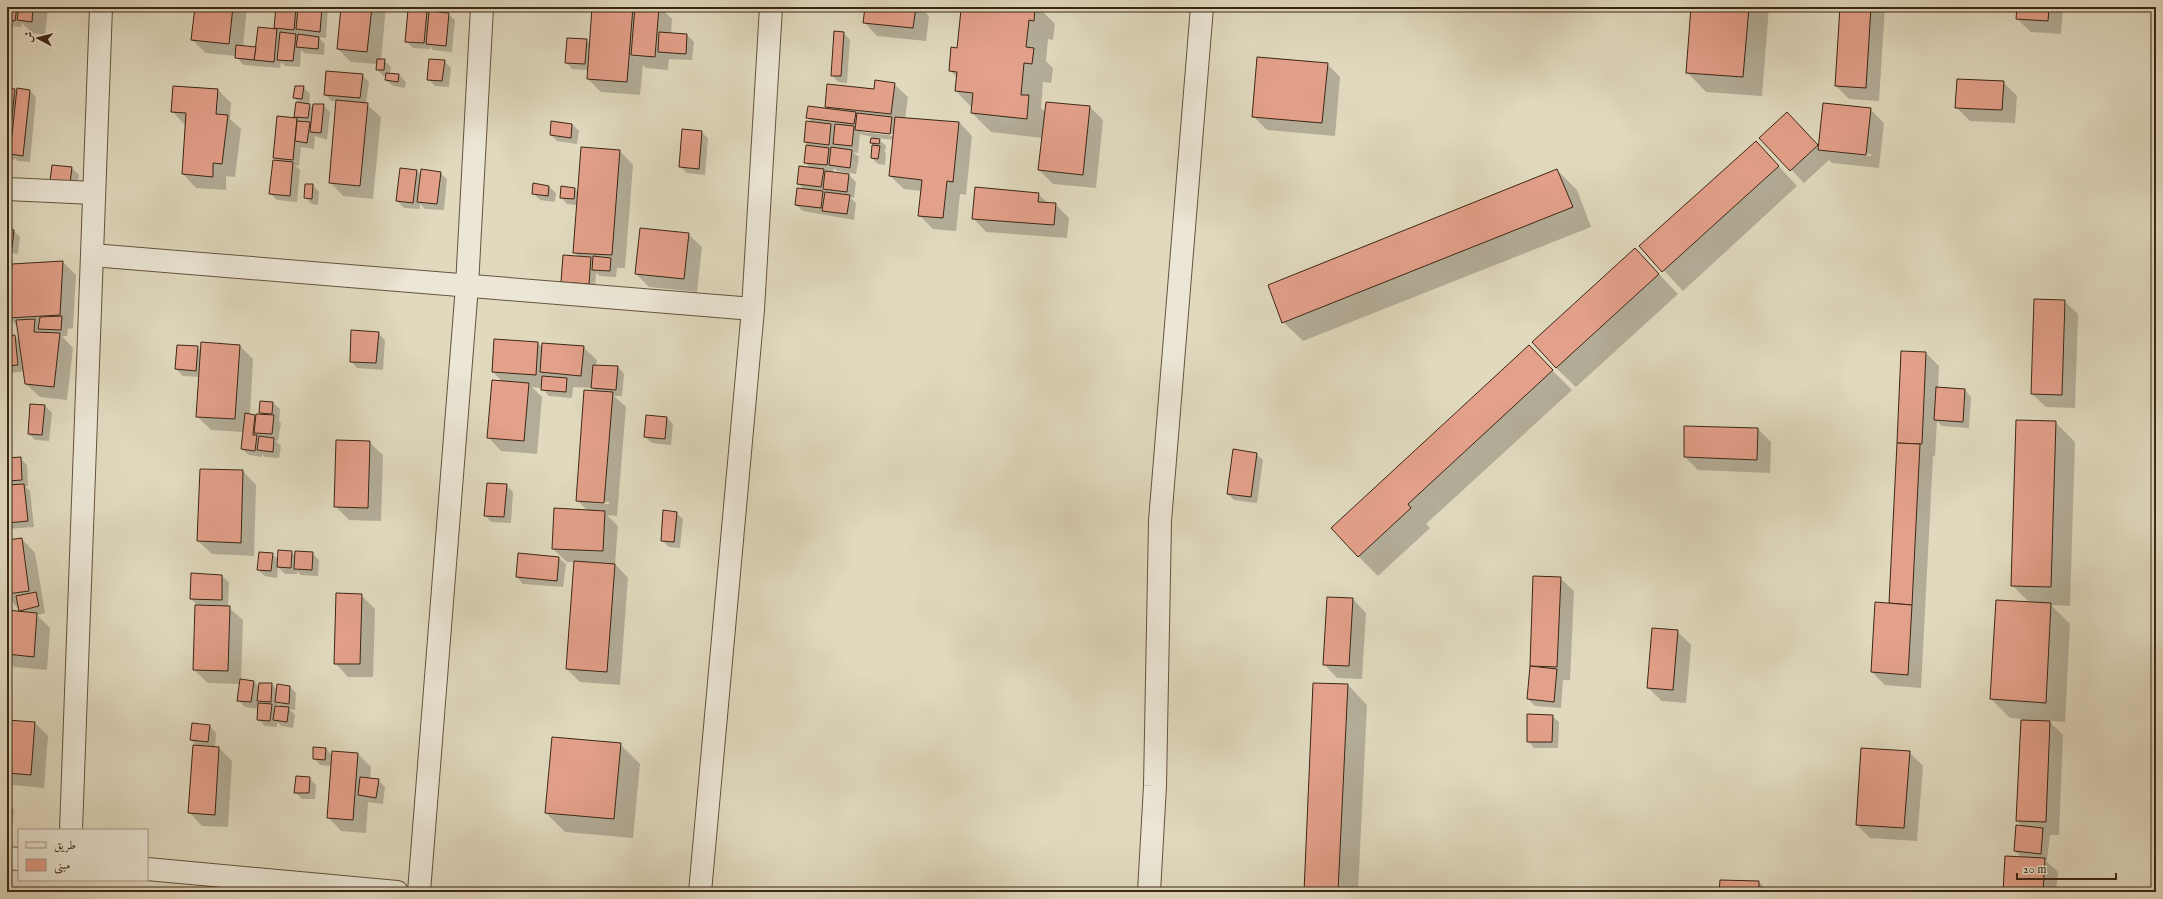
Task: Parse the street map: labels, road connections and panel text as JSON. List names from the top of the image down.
{
  "legend": ["طريق", "مبنى"],
  "scale_bar": "20 m",
  "north": "left"
}
